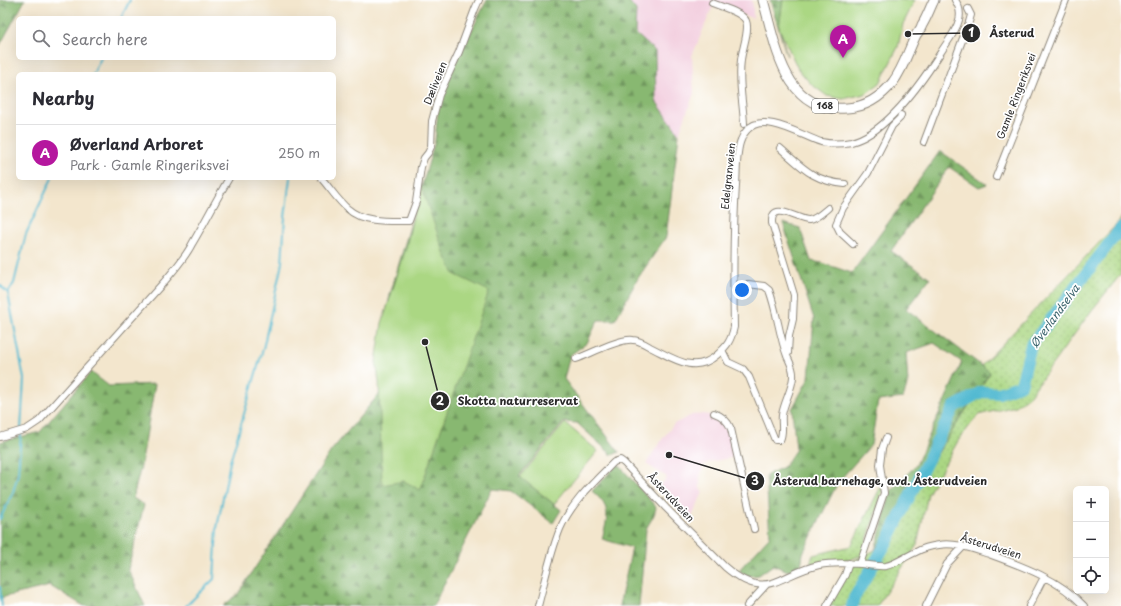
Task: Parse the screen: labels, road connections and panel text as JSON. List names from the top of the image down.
{
  "streets": {
    "main road": ["168"],
    "street": [
      "Dæliveien",
      "Gamle Ringeriksvei",
      "Edelgranveien",
      "Åsterudveien"
    ]
  },
  "water": ["Øverlandselva"],
  "places": ["Åsterud", "Skotta naturreservat", "Åsterud barnehage, avd. Åsterudveien"],
  "page": {
    "search": "Search here",
    "pins": "A",
    "heading": "Nearby",
    "list": [
      {
        "mark": "A",
        "name": "Øverland Arboret",
        "note": "Park · Gamle Ringeriksvei",
        "value": "250 m"
      }
    ],
    "map_buttons": ["+", "−"]
  }
}
